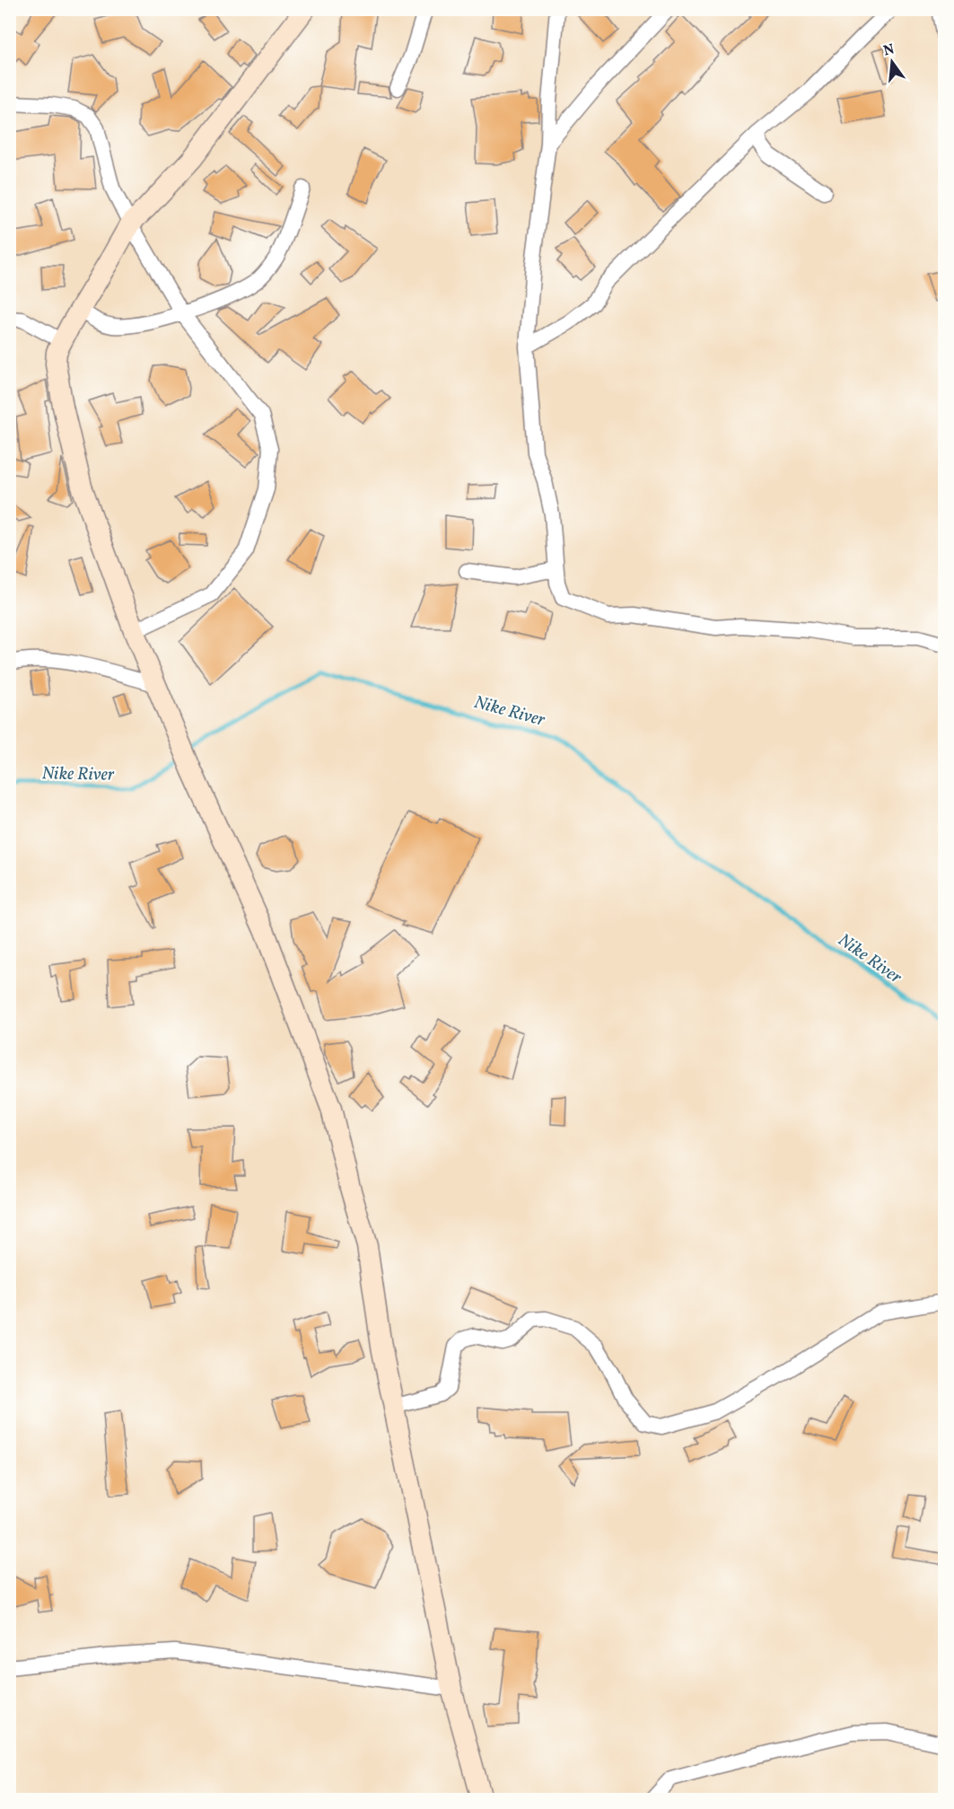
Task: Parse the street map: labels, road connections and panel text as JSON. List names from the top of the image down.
{
  "water": ["Nike River"],
  "north": "top"
}
